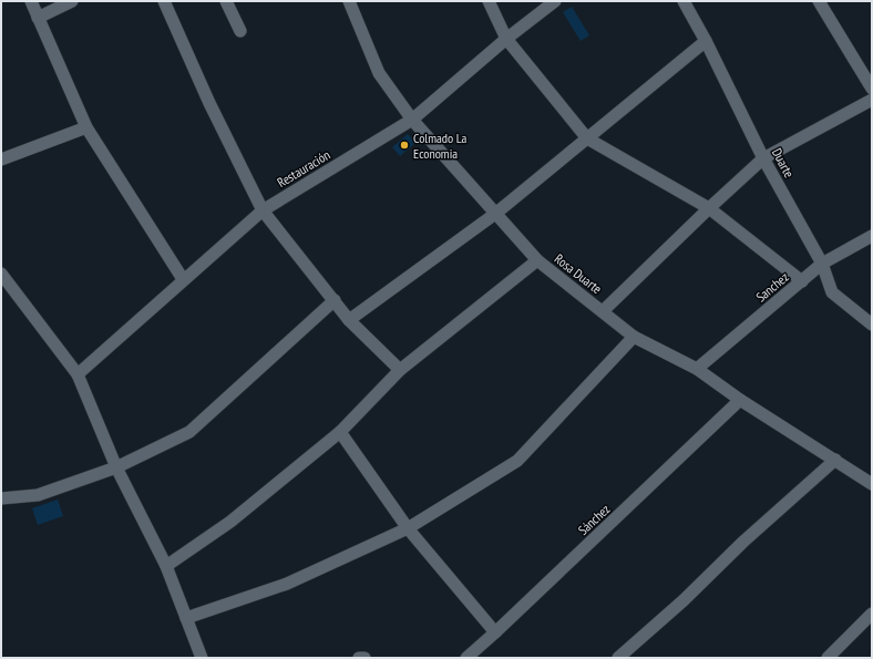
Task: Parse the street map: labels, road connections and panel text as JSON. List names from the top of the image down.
{
  "streets": {
    "street": [
      "Duarte",
      "Restauración",
      "Rosa Duarte",
      "Sanchez",
      "Sánchez"
    ]
  },
  "crossings": [
    ["Duarte", "Sanchez"],
    ["Restauración", "Rosa Duarte"],
    ["Rosa Duarte", "Sanchez"],
    ["Rosa Duarte", "Sánchez"]
  ],
  "places": ["Colmado La Economia"]
}
